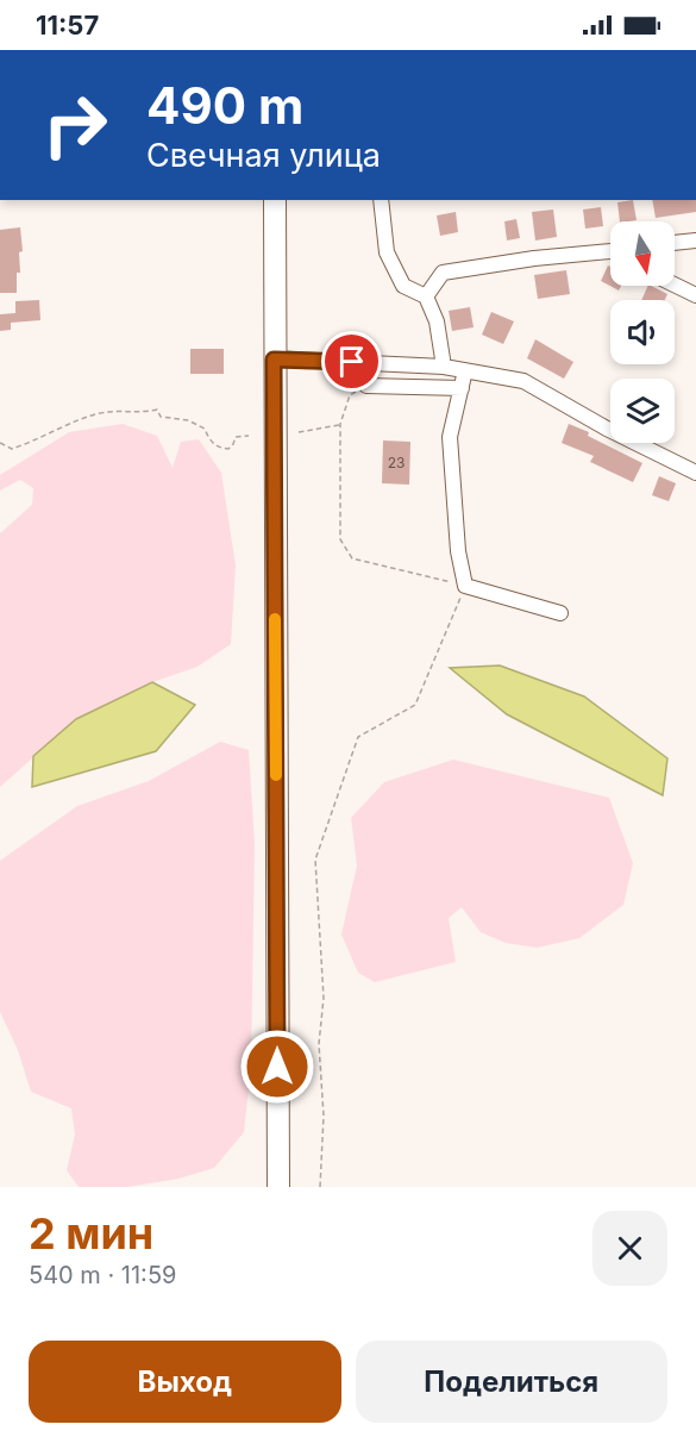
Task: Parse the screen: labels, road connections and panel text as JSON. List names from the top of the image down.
{
  "house_numbers": ["23"],
  "north": "bottom",
  "page": {
    "status": "11:57",
    "turn": ["490 m", "Свечная улица"],
    "heading": ["2 мин", "540 m · 11:59"],
    "buttons": ["Выход", "Поделиться"]
  }
}
